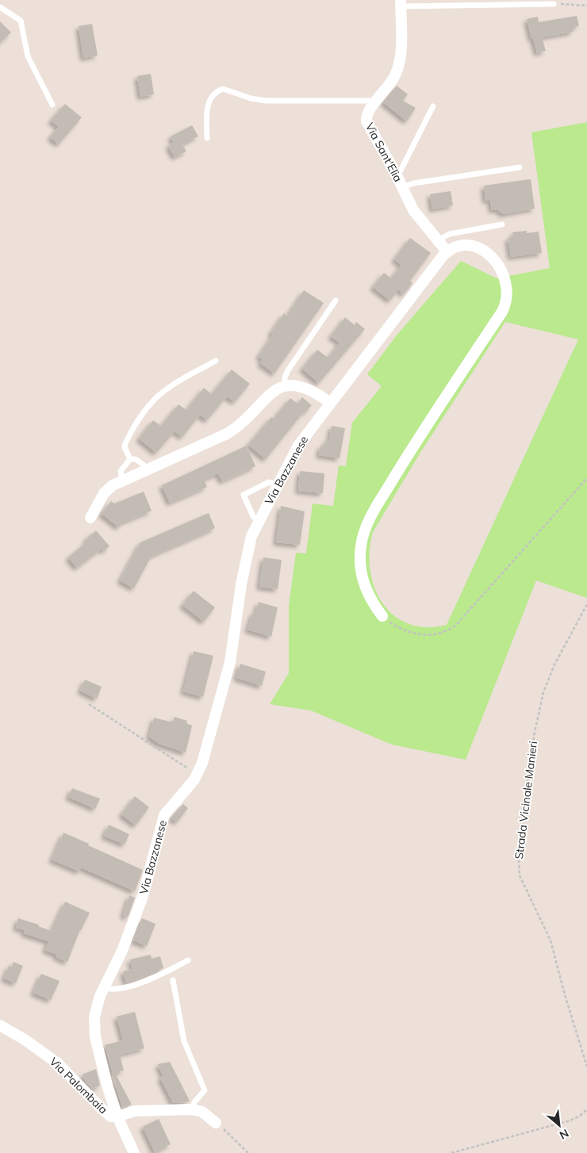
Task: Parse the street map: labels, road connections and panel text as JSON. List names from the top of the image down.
{
  "streets": {
    "street": ["Via Sant'Elia", "Via Bazzanese", "Via Palombaia"],
    "path": ["Strada Vicinale Manieri"]
  },
  "crossings": [
    ["Via Sant'Elia", "Via Bazzanese"],
    ["Via Bazzanese", "Via Palombaia"]
  ],
  "north": "bottom right"
}
